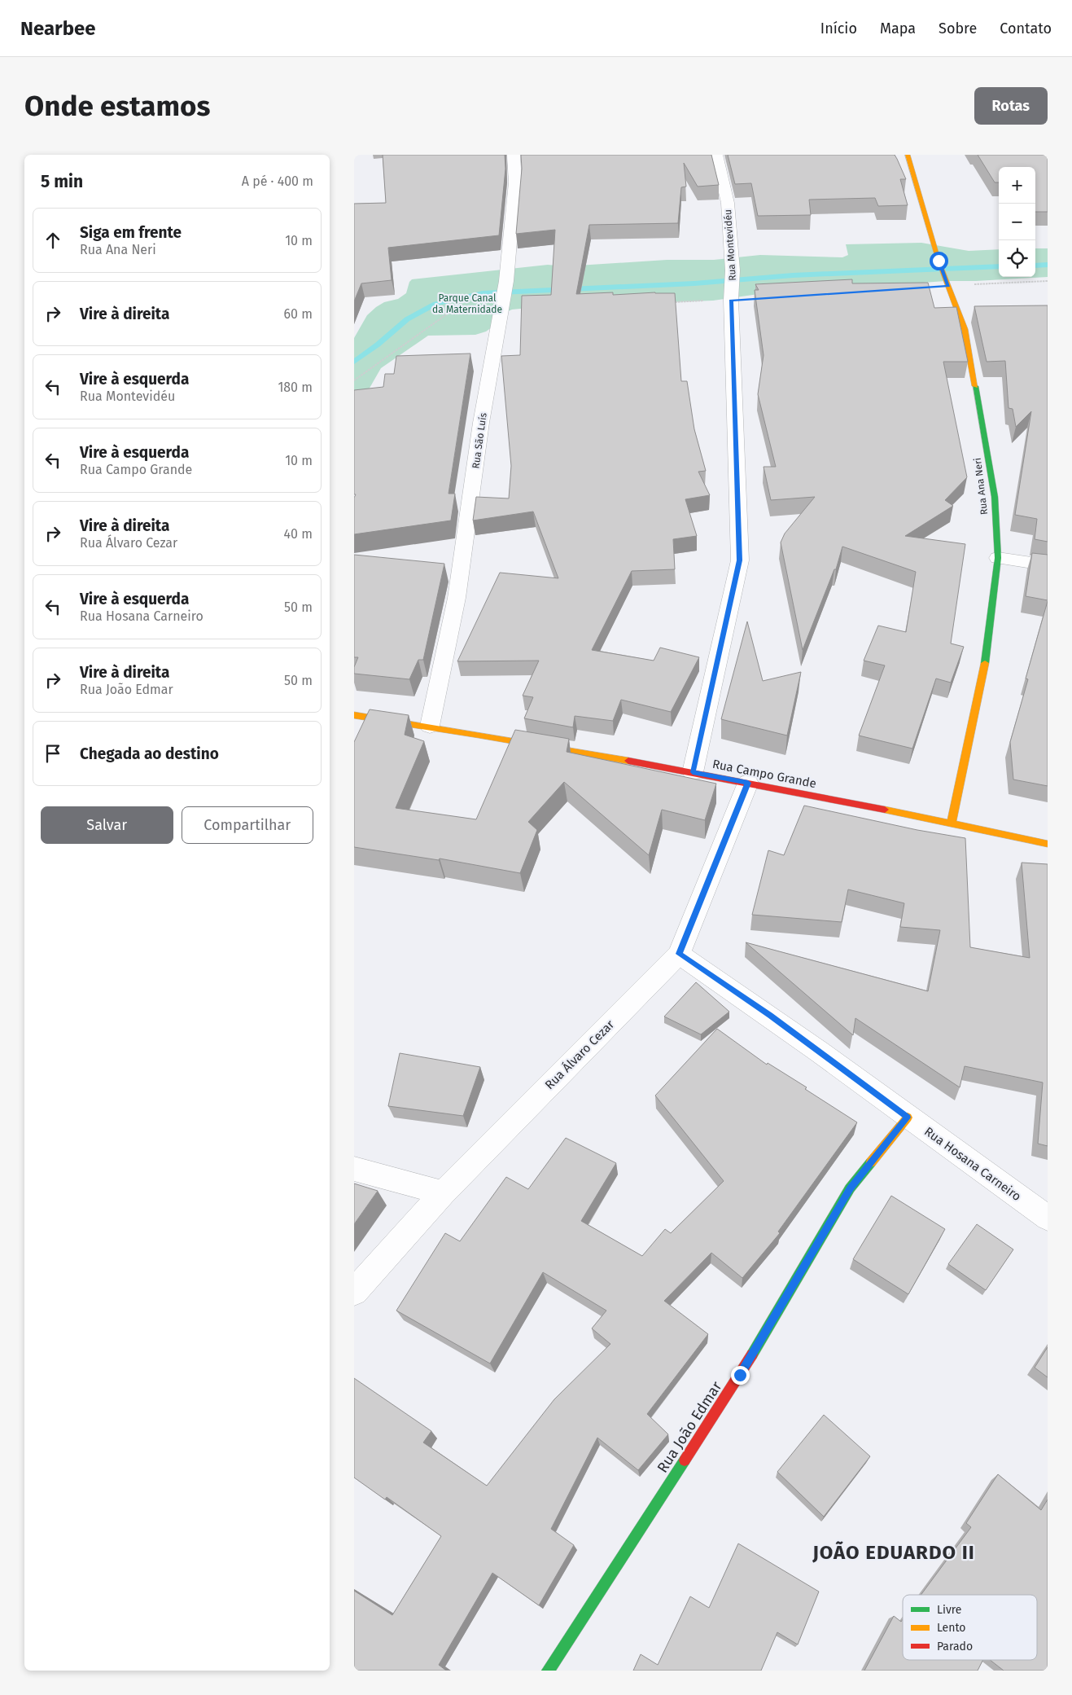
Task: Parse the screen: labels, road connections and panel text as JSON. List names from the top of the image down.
{
  "streets": {
    "street": [
      "Rua Montevidéu",
      "Rua São Luís",
      "Rua Ana Neri",
      "Rua Campo Grande",
      "Rua Álvaro Cezar",
      "Rua Hosana Carneiro",
      "Rua João Edmar"
    ]
  },
  "crossings": [
    ["Rua Montevidéu", "Rua Campo Grande"],
    ["Rua São Luís", "Rua Campo Grande"],
    ["Rua Ana Neri", "Rua Campo Grande"],
    ["Rua Campo Grande", "Rua Álvaro Cezar"],
    ["Rua Álvaro Cezar", "Rua Hosana Carneiro"],
    ["Rua Hosana Carneiro", "Rua João Edmar"]
  ],
  "districts": ["JOÃO EDUARDO II"],
  "parks": ["Parque Canal da Maternidade"],
  "legend": ["Livre", "Lento", "Parado"],
  "page": {
    "header": "Nearbee",
    "nav": [
      "Início",
      "Mapa",
      "Sobre",
      "Contato"
    ],
    "buttons": [
      "Rotas",
      ["Salvar", "Compartilhar"]
    ],
    "title": "Onde estamos",
    "heading": ["5 min", "A pé · 400 m"],
    "map_buttons": ["+", "−"],
    "list": [
      ["Siga em frente", "Rua Ana Neri", "10 m"],
      ["Vire à direita", "60 m"],
      ["Vire à esquerda", "Rua Montevidéu", "180 m"],
      ["Vire à esquerda", "Rua Campo Grande", "10 m"],
      ["Vire à direita", "Rua Álvaro Cezar", "40 m"],
      ["Vire à esquerda", "Rua Hosana Carneiro", "50 m"],
      ["Vire à direita", "Rua João Edmar", "50 m"],
      "Chegada ao destino"
    ]
  }
}
